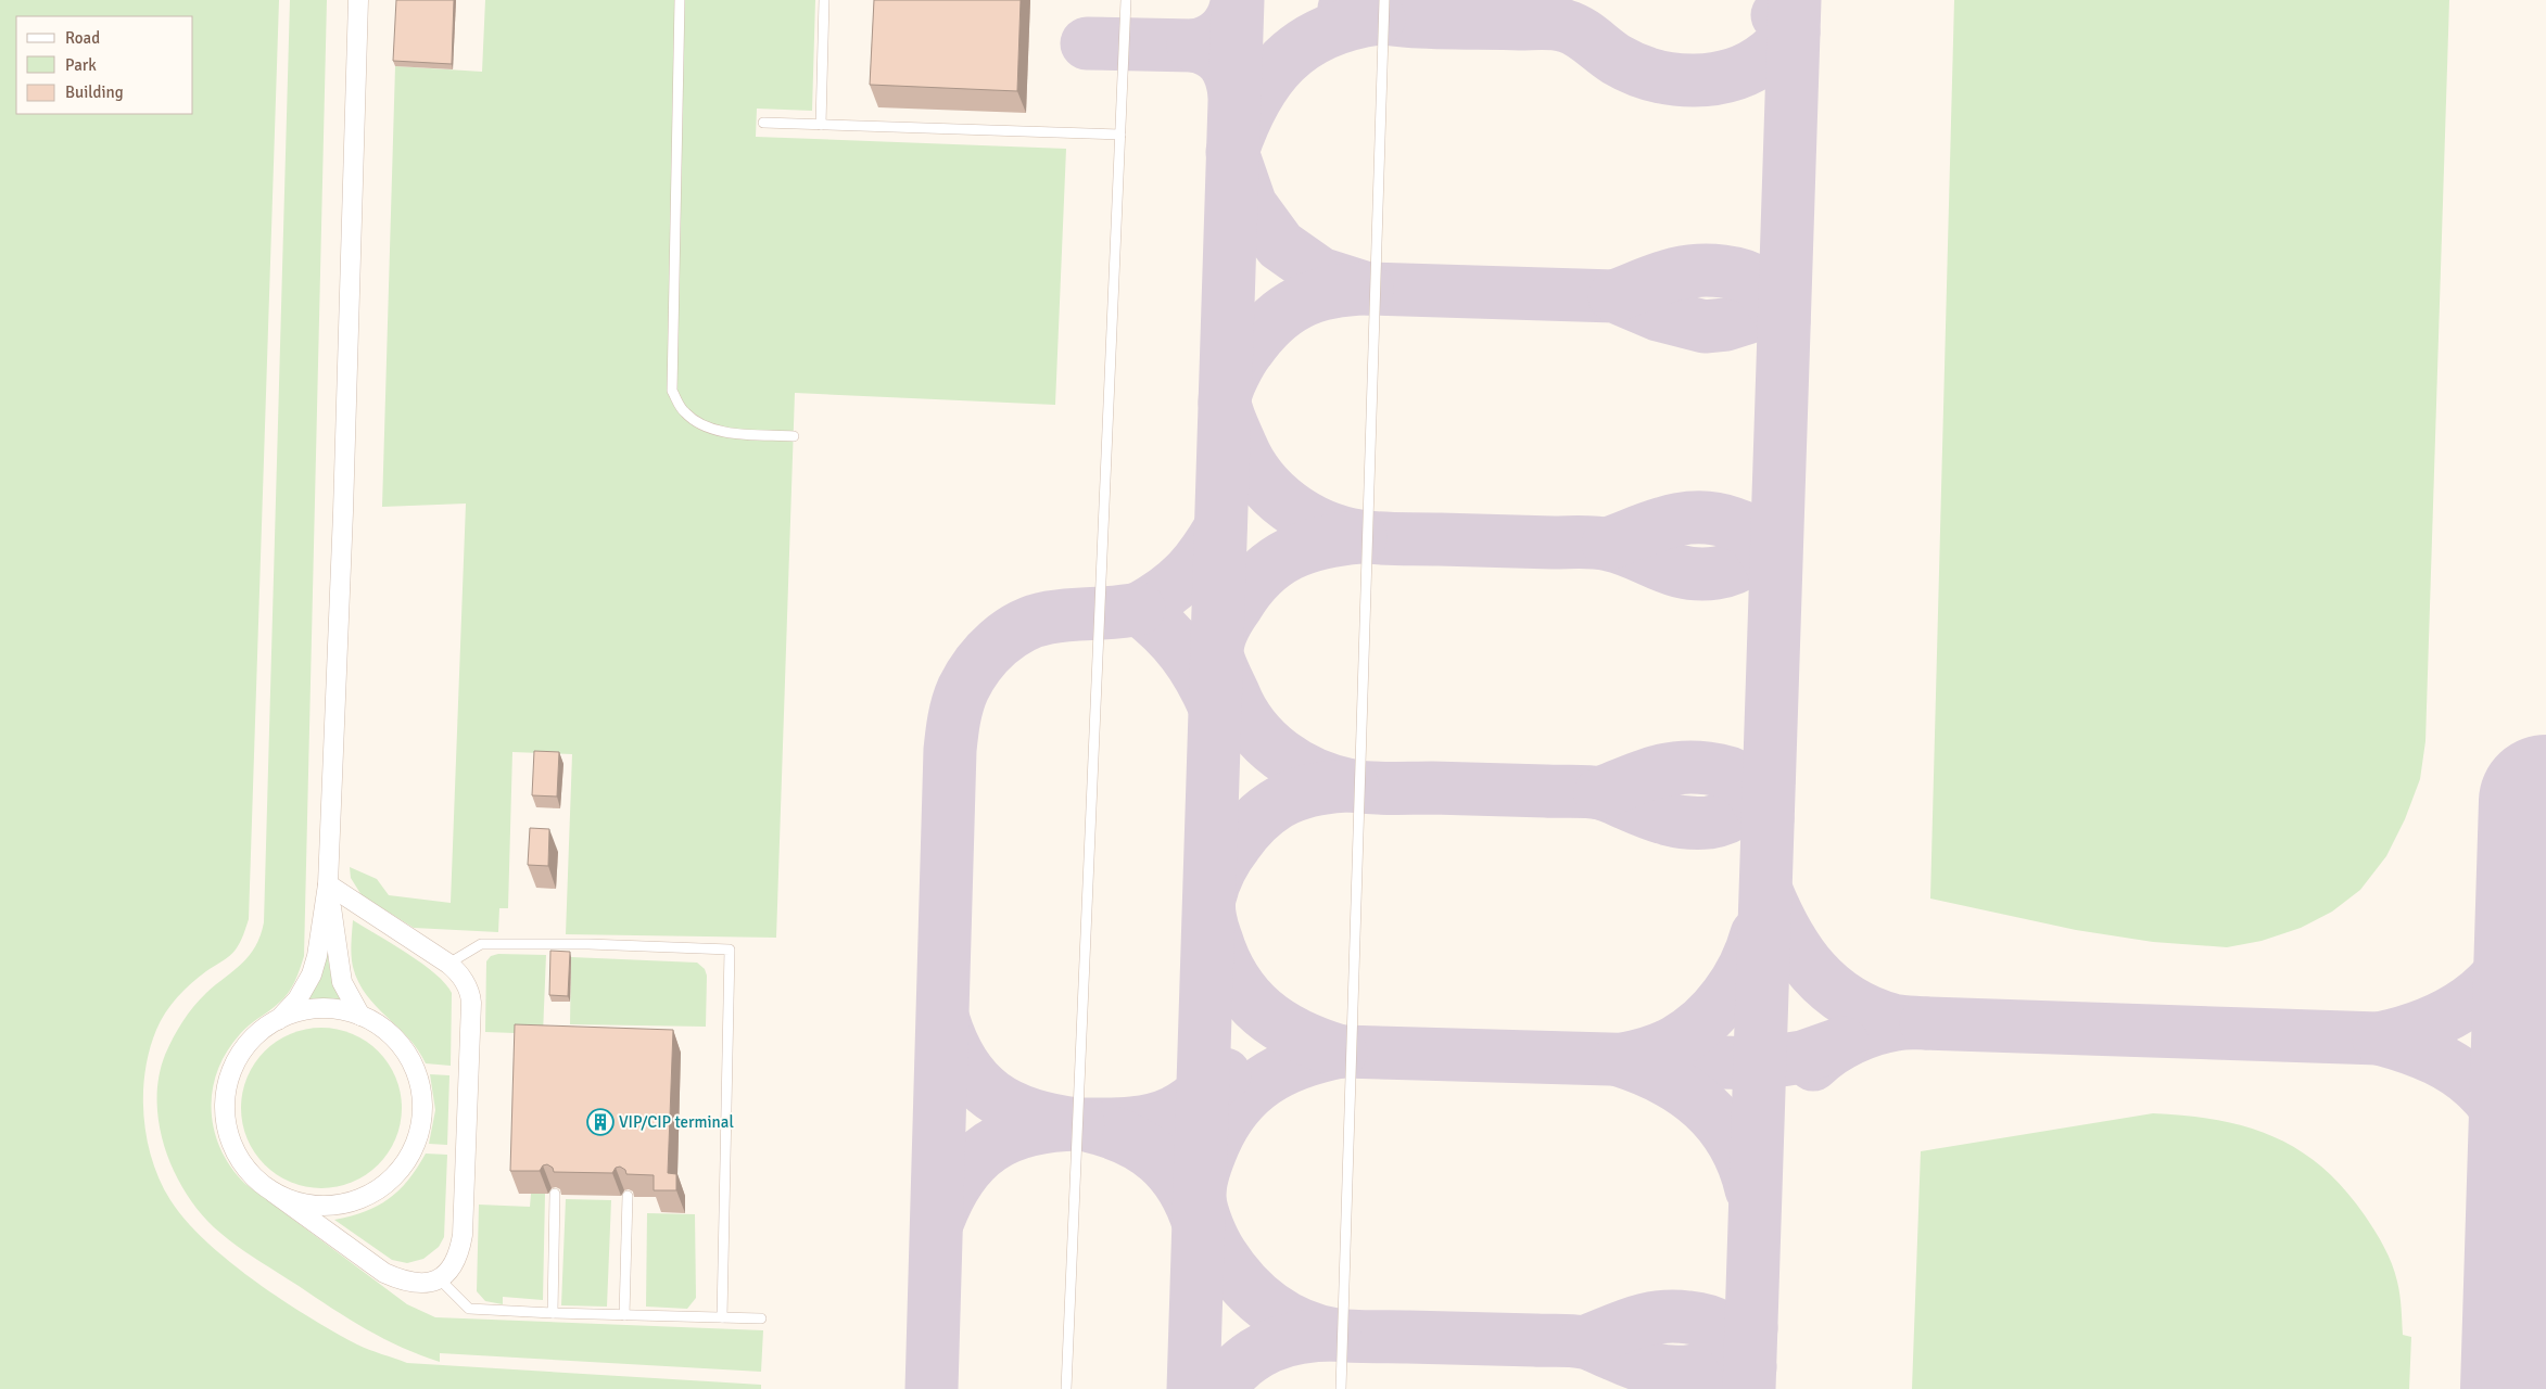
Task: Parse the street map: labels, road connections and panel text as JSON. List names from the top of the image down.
{
  "places": {
    "building": ["VIP/CIP terminal"]
  },
  "legend": ["Road", "Park", "Building"]
}
